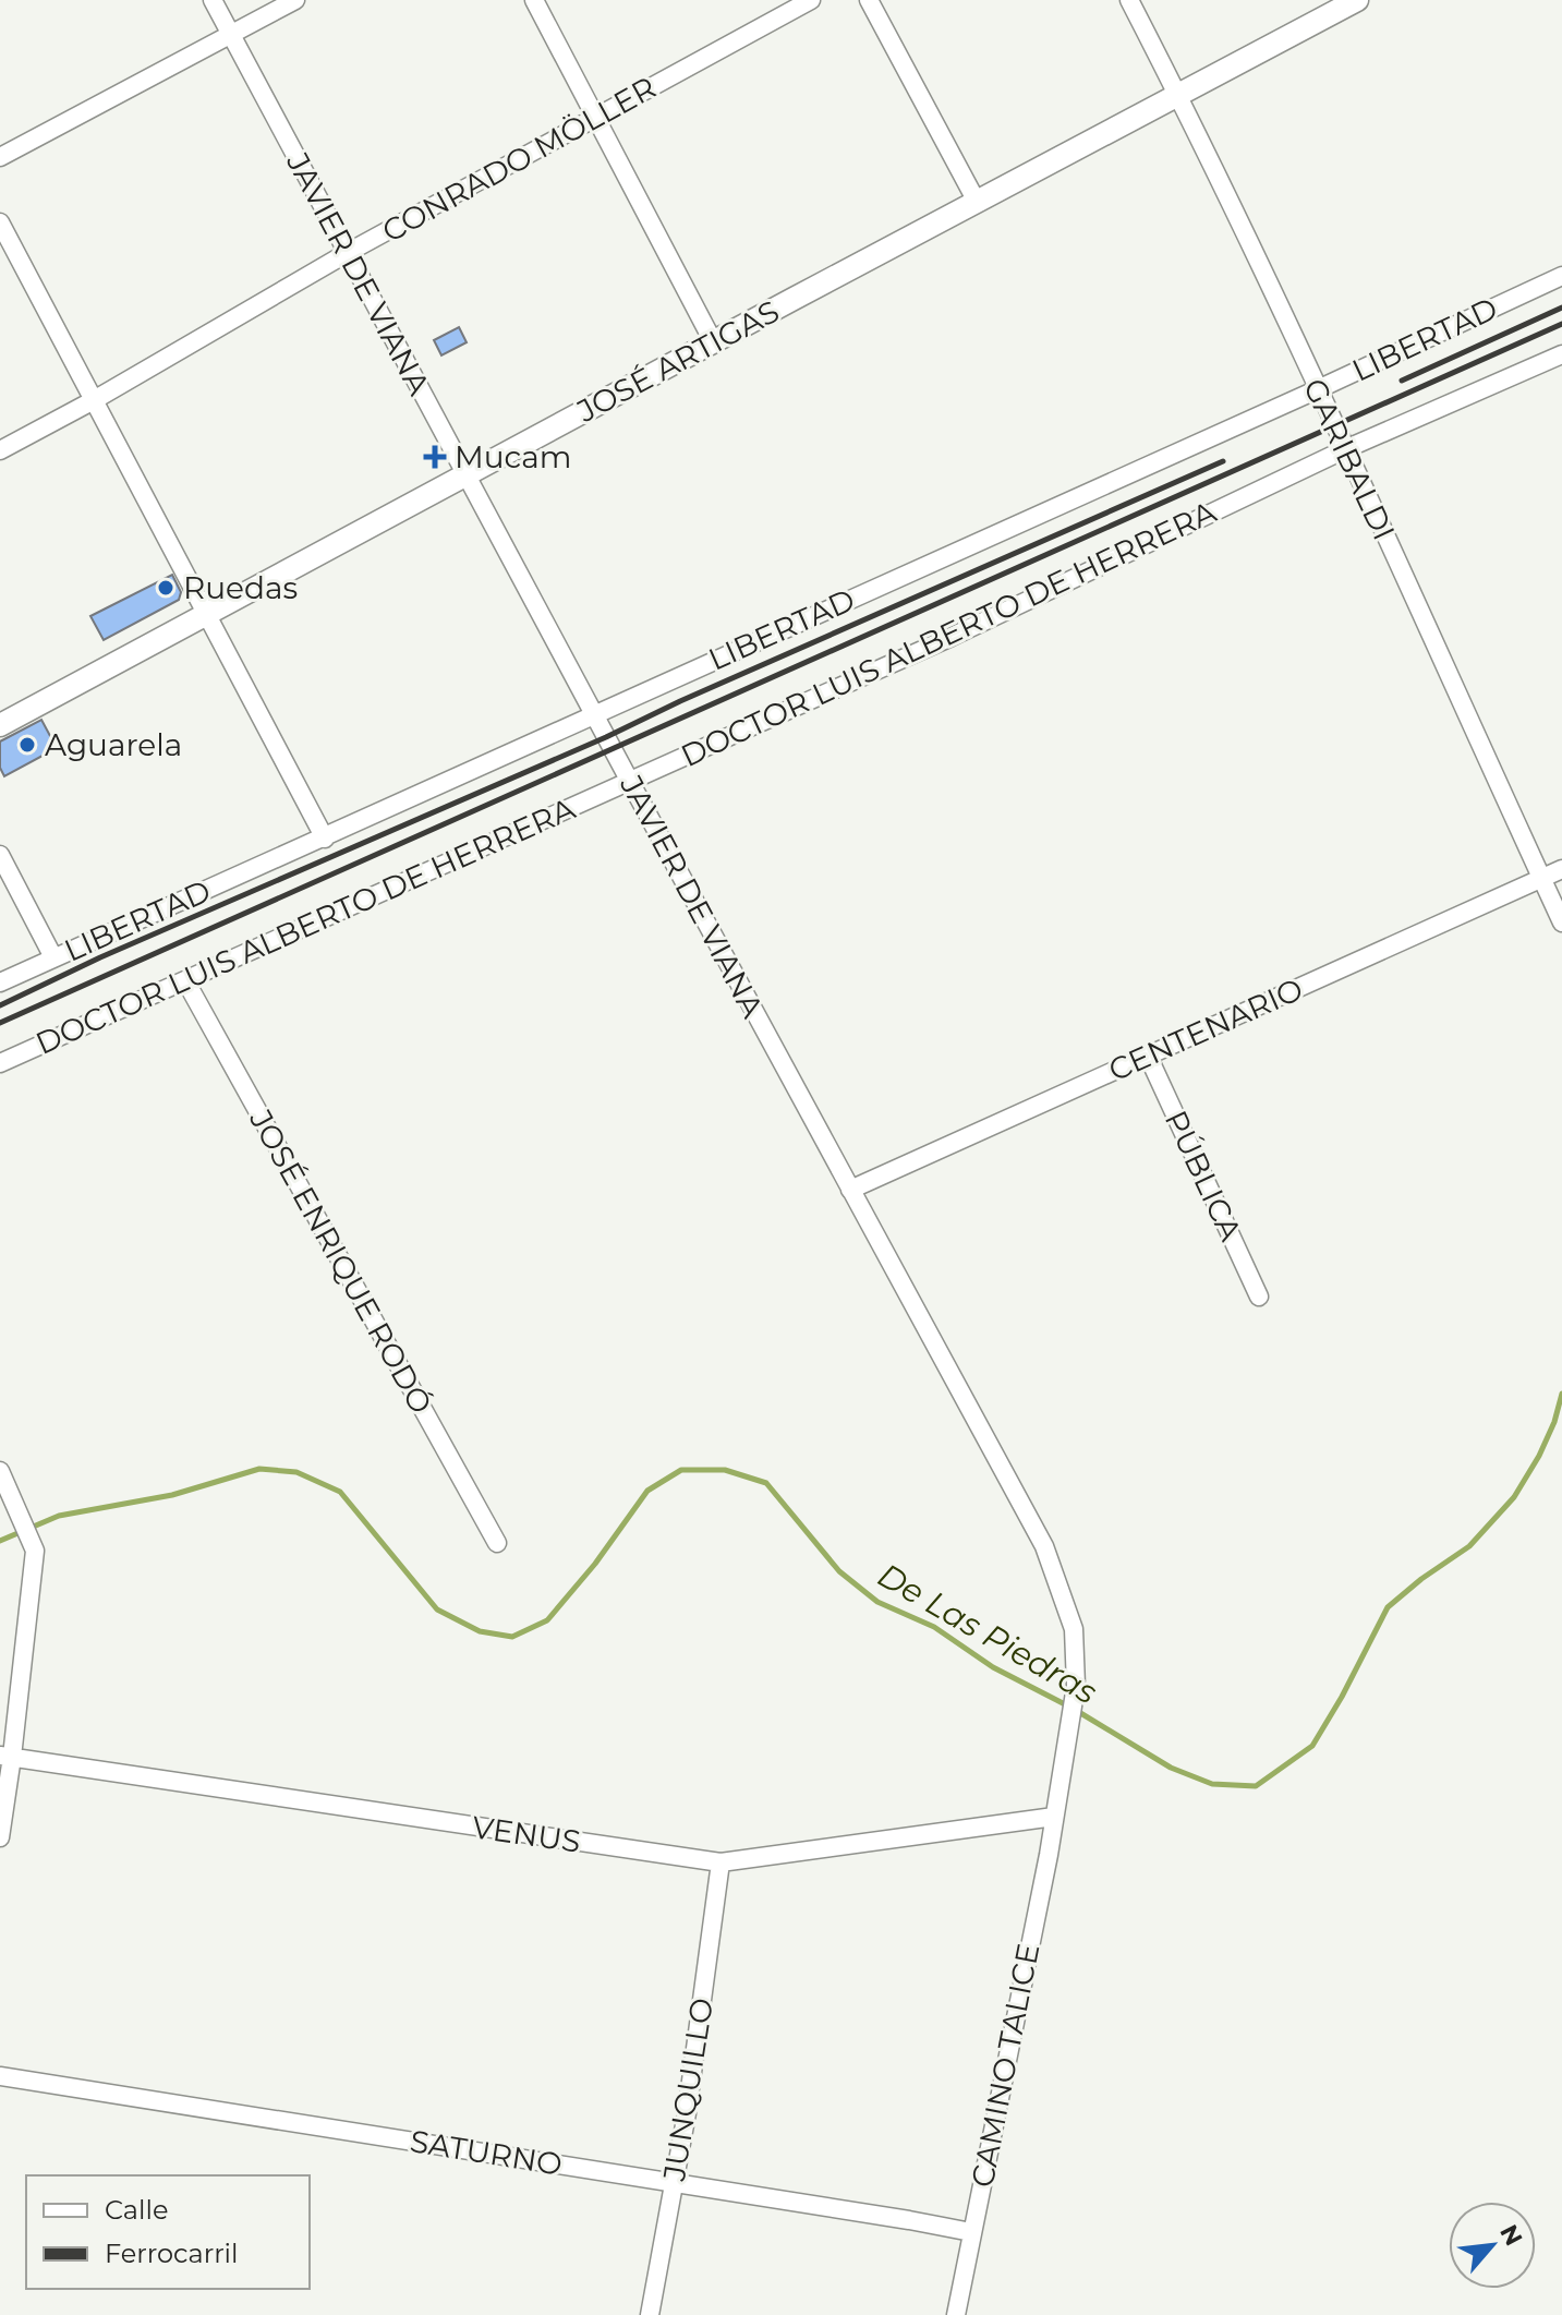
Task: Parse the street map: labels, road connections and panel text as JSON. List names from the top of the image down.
{
  "streets": {
    "street": [
      "CONRADO MÖLLER",
      "JAVIER DE VIANA",
      "LIBERTAD",
      "JOSÉ ARTIGAS",
      "GARIBALDI",
      "DOCTOR LUIS ALBERTO DE HERRERA",
      "CENTENARIO",
      "PÚBLICA",
      "JOSÉ ENRIQUE RODÓ",
      "VENUS",
      "CAMINO TALICE",
      "JUNQUILLO",
      "SATURNO"
    ]
  },
  "crossings": [
    ["CONRADO MÖLLER", "JAVIER DE VIANA"],
    ["JAVIER DE VIANA", "LIBERTAD"],
    ["JAVIER DE VIANA", "JOSÉ ARTIGAS"],
    ["JAVIER DE VIANA", "DOCTOR LUIS ALBERTO DE HERRERA"],
    ["JAVIER DE VIANA", "CENTENARIO"],
    ["JAVIER DE VIANA", "VENUS"],
    ["JAVIER DE VIANA", "CAMINO TALICE"],
    ["LIBERTAD", "GARIBALDI"],
    ["JOSÉ ARTIGAS", "GARIBALDI"],
    ["GARIBALDI", "DOCTOR LUIS ALBERTO DE HERRERA"],
    ["GARIBALDI", "CENTENARIO"],
    ["DOCTOR LUIS ALBERTO DE HERRERA", "JOSÉ ENRIQUE RODÓ"],
    ["CENTENARIO", "PÚBLICA"],
    ["VENUS", "CAMINO TALICE"],
    ["VENUS", "JUNQUILLO"],
    ["CAMINO TALICE", "SATURNO"],
    ["JUNQUILLO", "SATURNO"]
  ],
  "water": ["De Las Piedras"],
  "places": {
    "health": ["Mucam"],
    "other": ["Ruedas", "Aguarela"]
  },
  "legend": ["Calle", "Ferrocarril"],
  "north": "top right"
}
